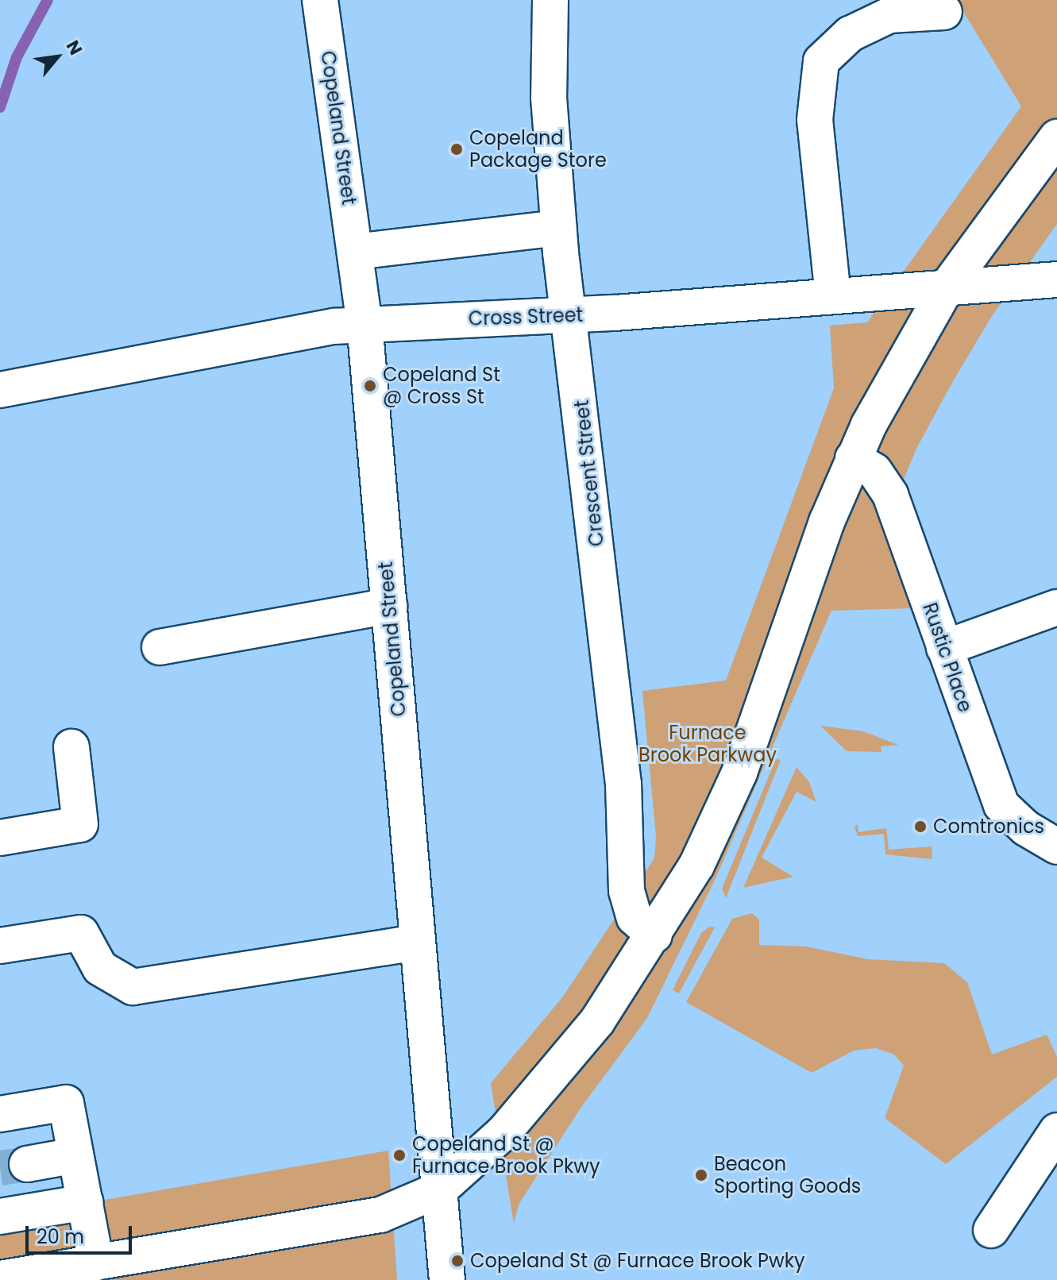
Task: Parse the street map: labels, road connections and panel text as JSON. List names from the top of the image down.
{
  "streets": {
    "main road": [
      "Copeland Street",
      "Cross Street",
      "Crescent Street",
      "Rustic Place"
    ]
  },
  "crossings": [
    ["Copeland Street", "Cross Street"],
    ["Cross Street", "Crescent Street"]
  ],
  "parks": ["Furnace Brook Parkway"],
  "places": [
    "Copeland Package Store",
    "Copeland St @ Cross St",
    "Comtronics",
    "Copeland St @ Furnace Brook Pkwy",
    "Beacon Sporting Goods",
    "Copeland St @ Furnace Brook Pwky"
  ],
  "scale_bar": "20 m",
  "north": "top right"
}
